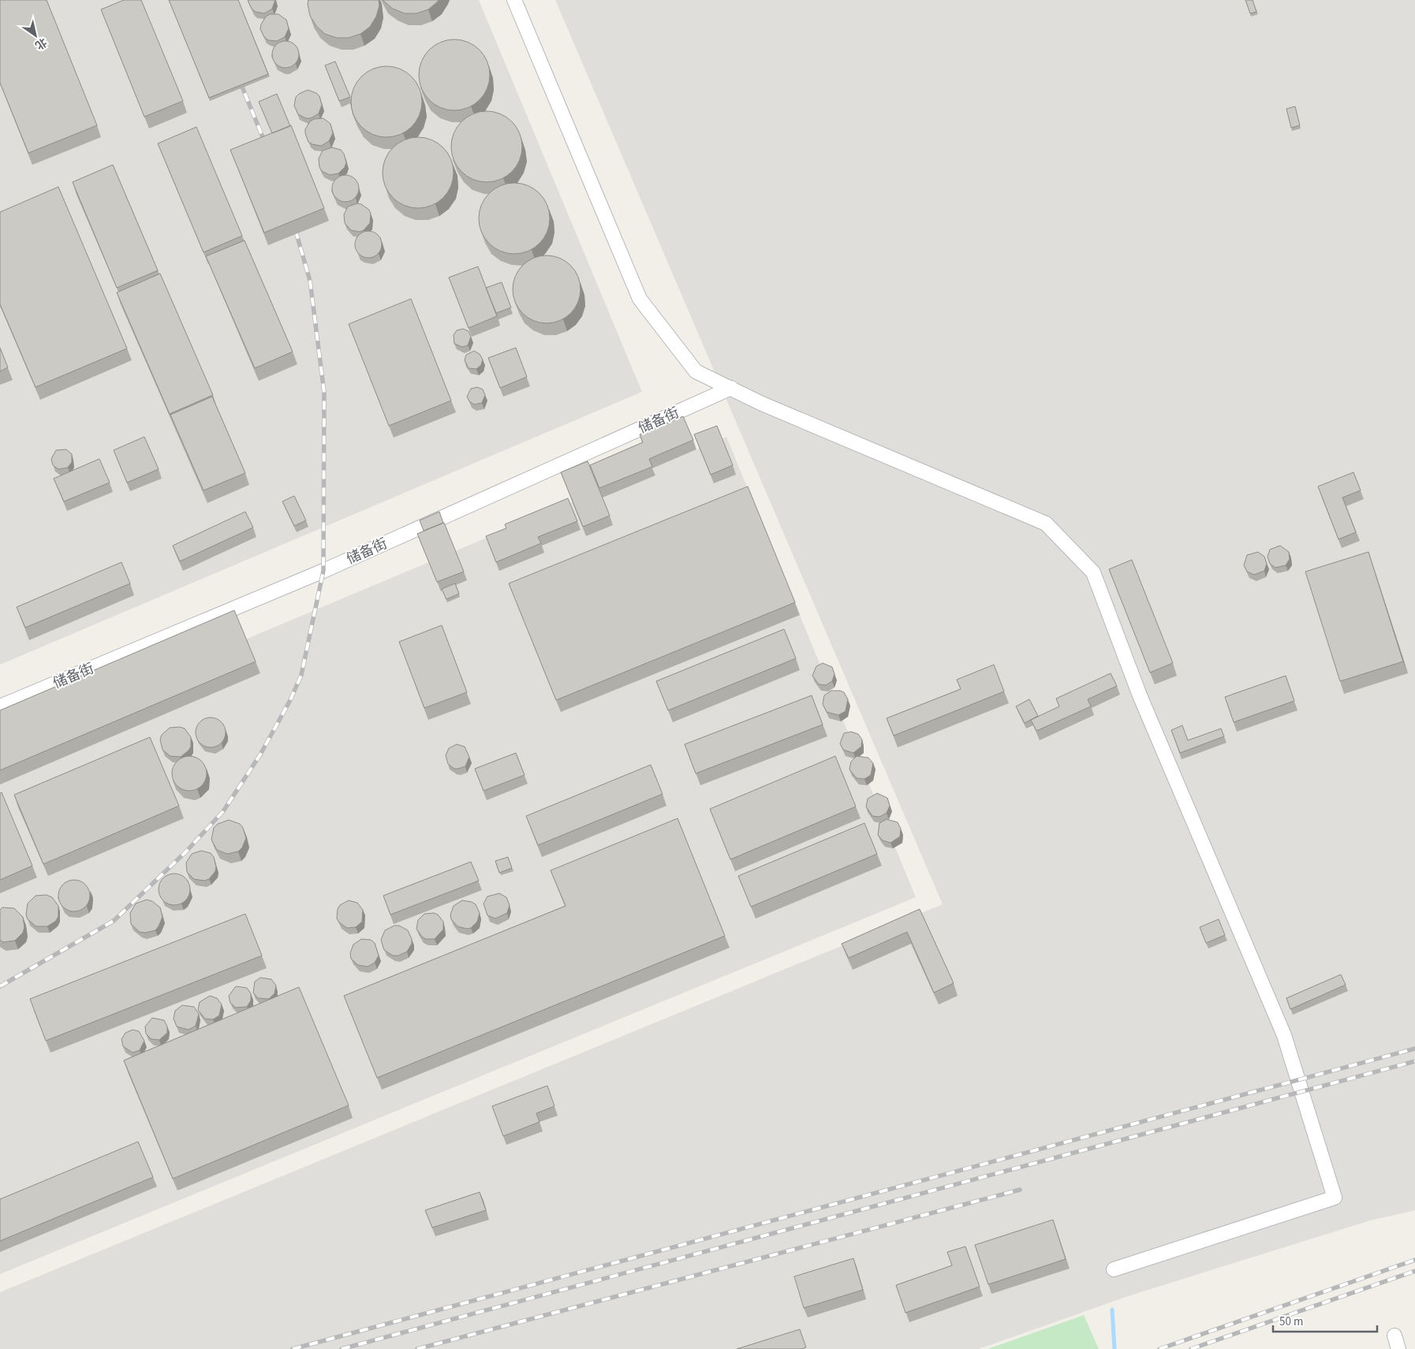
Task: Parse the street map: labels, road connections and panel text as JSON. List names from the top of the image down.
{
  "streets": {
    "street": ["储备街"]
  },
  "scale_bar": "50 m",
  "north": "bottom right"
}
